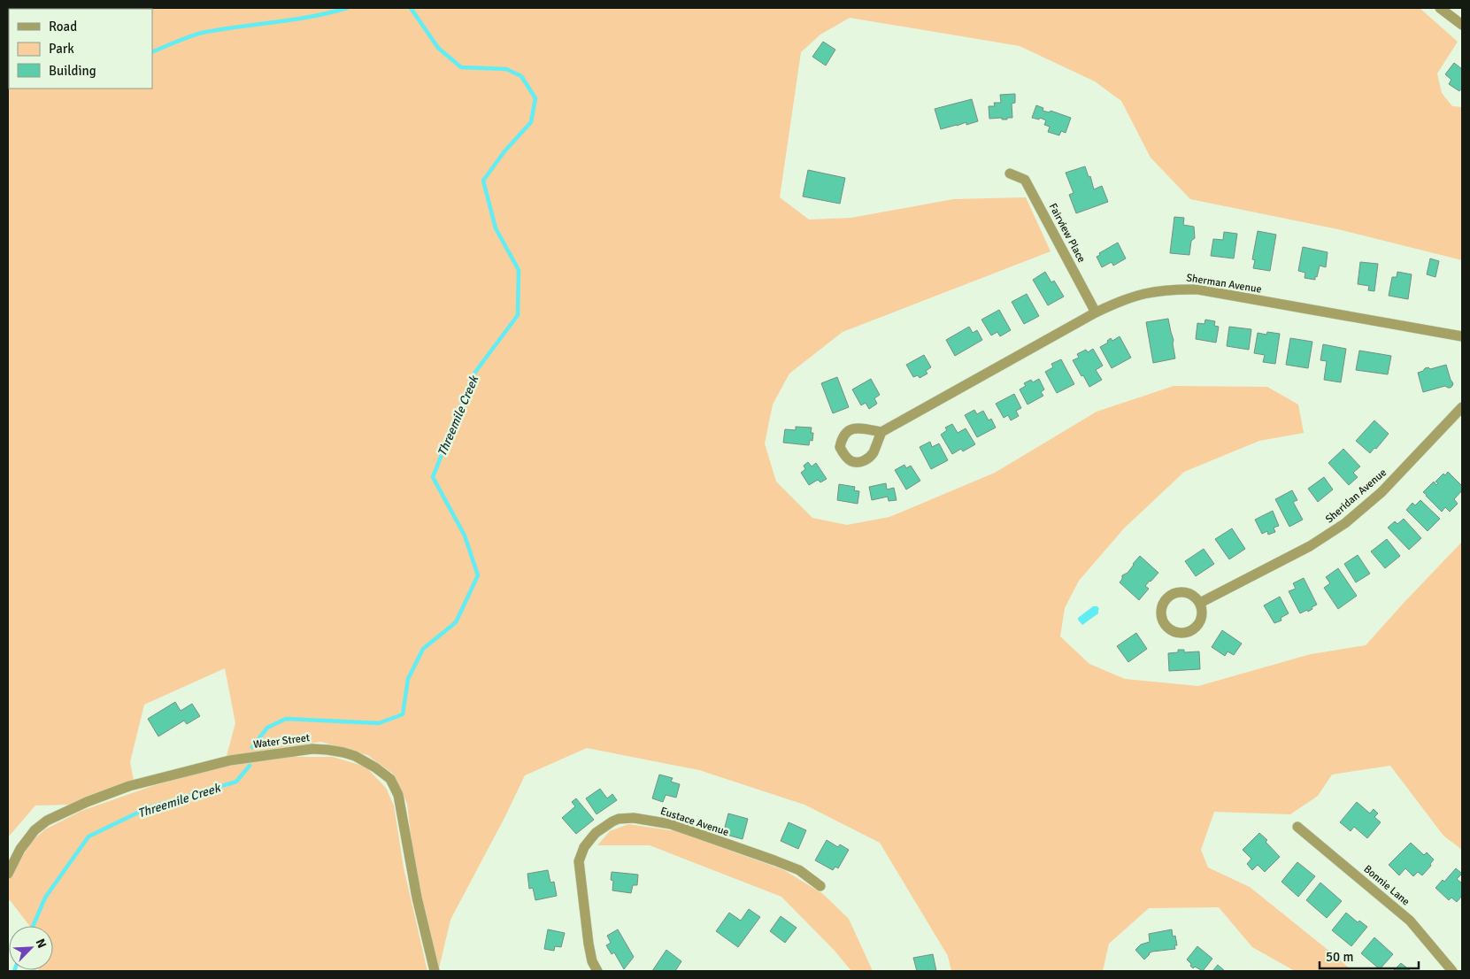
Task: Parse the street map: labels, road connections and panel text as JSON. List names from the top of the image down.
{
  "streets": {
    "street": [
      "Fairview Place",
      "Sherman Avenue",
      "Sheridan Avenue",
      "Water Street",
      "Eustace Avenue",
      "Bonnie Lane"
    ]
  },
  "crossings": [
    ["Fairview Place", "Sherman Avenue"]
  ],
  "water": ["Threemile Creek"],
  "legend": ["Road", "Park", "Building"],
  "scale_bar": "50 m",
  "north": "top right"
}
